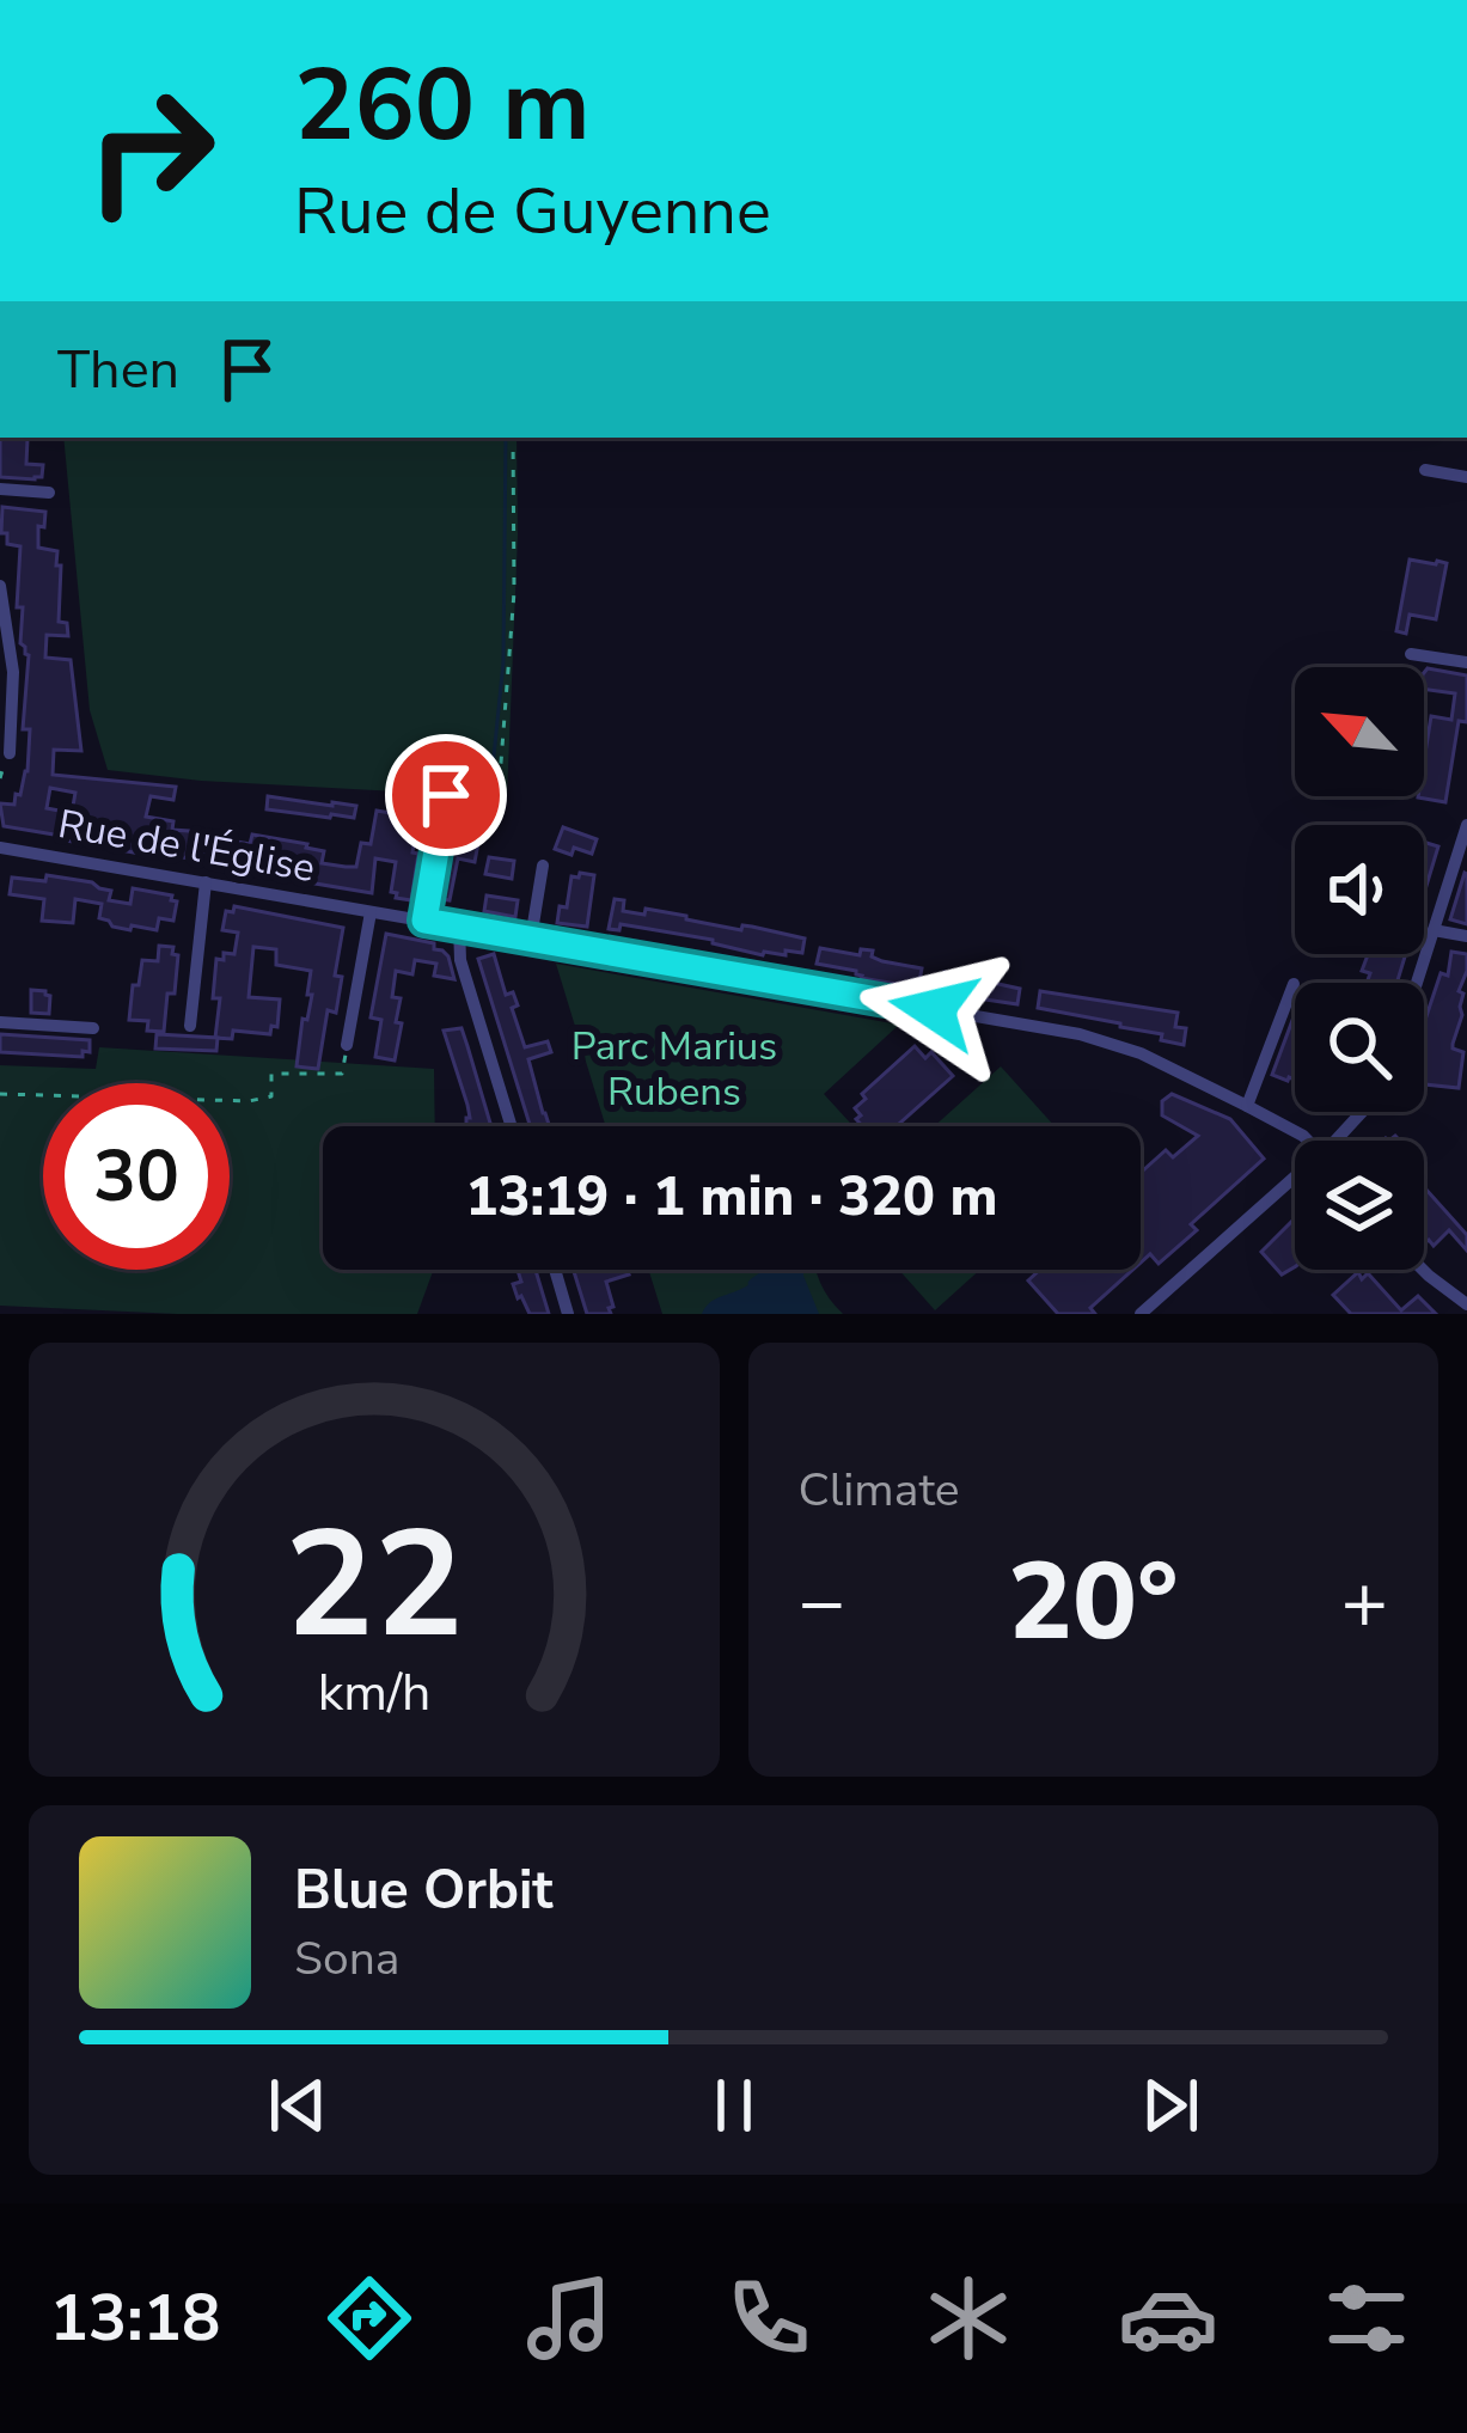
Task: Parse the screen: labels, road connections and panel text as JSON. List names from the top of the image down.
{
  "streets": {
    "street": ["Rue de l'Église"]
  },
  "parks": ["Parc Marius Rubens"],
  "north": "top left",
  "page": {
    "turn": ["260 m", "Rue de Guyenne"],
    "then": "Then",
    "limit": "30",
    "trip": "13:19 · 1 min · 320 m",
    "tile": "Climate",
    "heat": ["−", "20°", "+"],
    "song": ["Blue Orbit", "Sona"],
    "tabs": "13:18",
    "gauge": ["22", "km/h"]
  }
}
